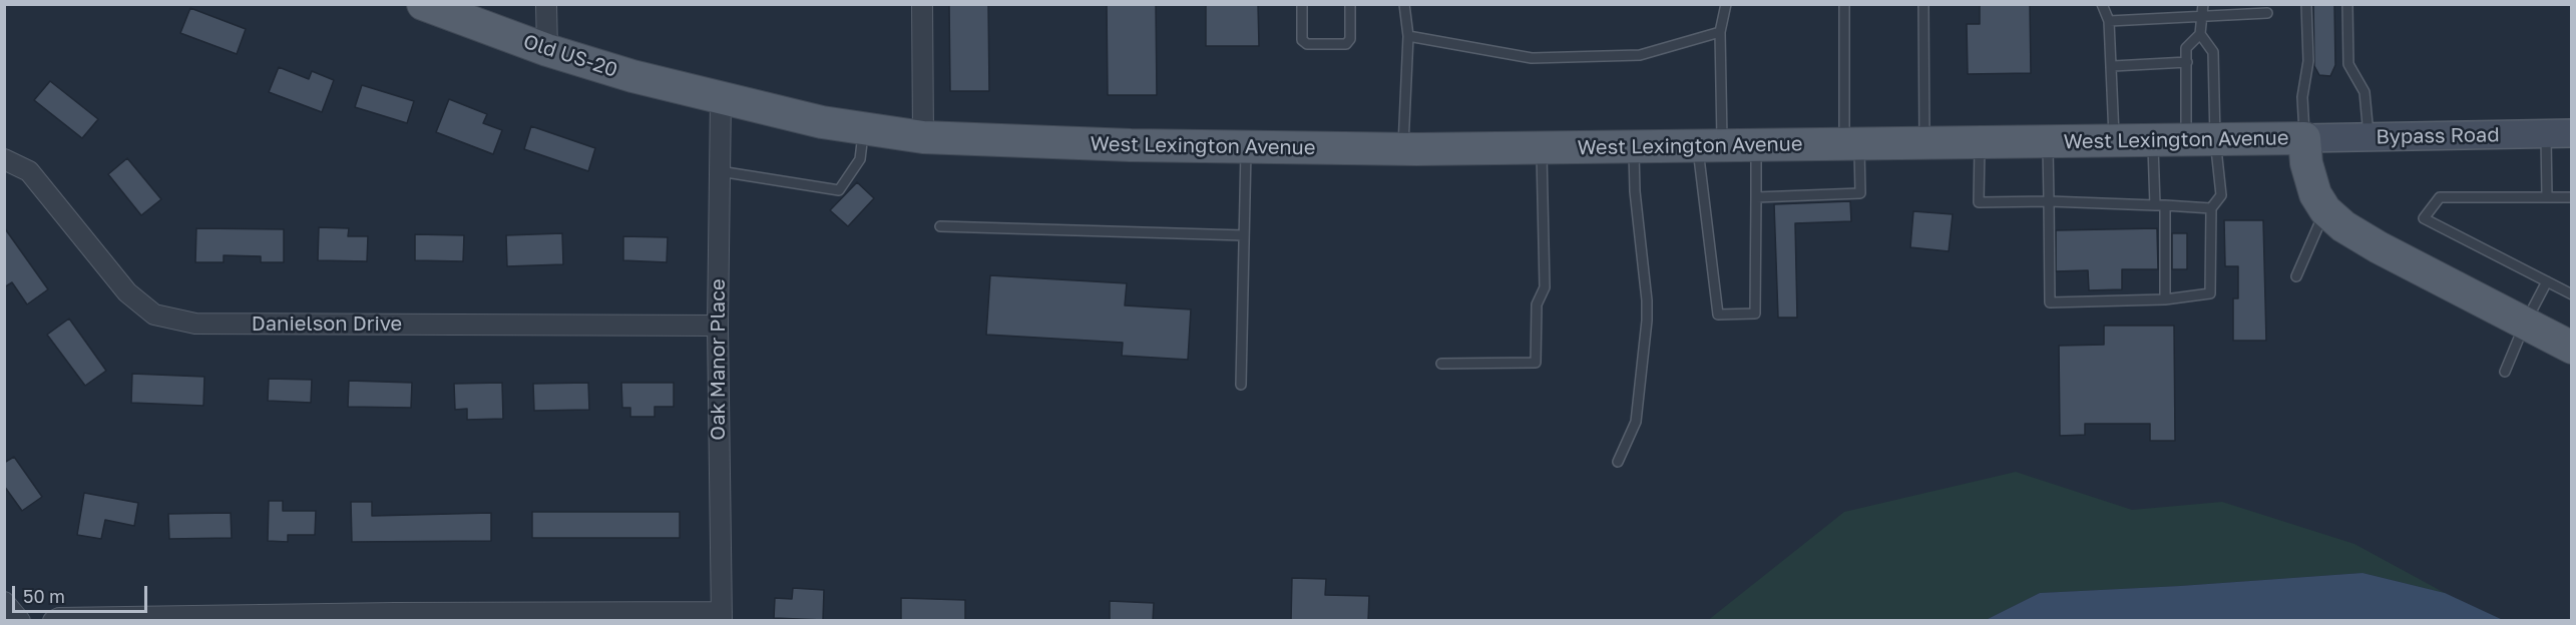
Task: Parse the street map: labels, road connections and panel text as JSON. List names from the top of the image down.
{
  "streets": {
    "main road": ["Old US-20", "Bypass Road", "West Lexington Avenue"],
    "street": ["Danielson Drive", "Oak Manor Place"]
  },
  "crossings": [
    ["Old US-20", "West Lexington Avenue"],
    ["Old US-20", "Oak Manor Place"],
    ["Bypass Road", "West Lexington Avenue"],
    ["West Lexington Avenue", "Oak Manor Place"],
    ["Danielson Drive", "Oak Manor Place"]
  ],
  "scale_bar": "50 m"
}
